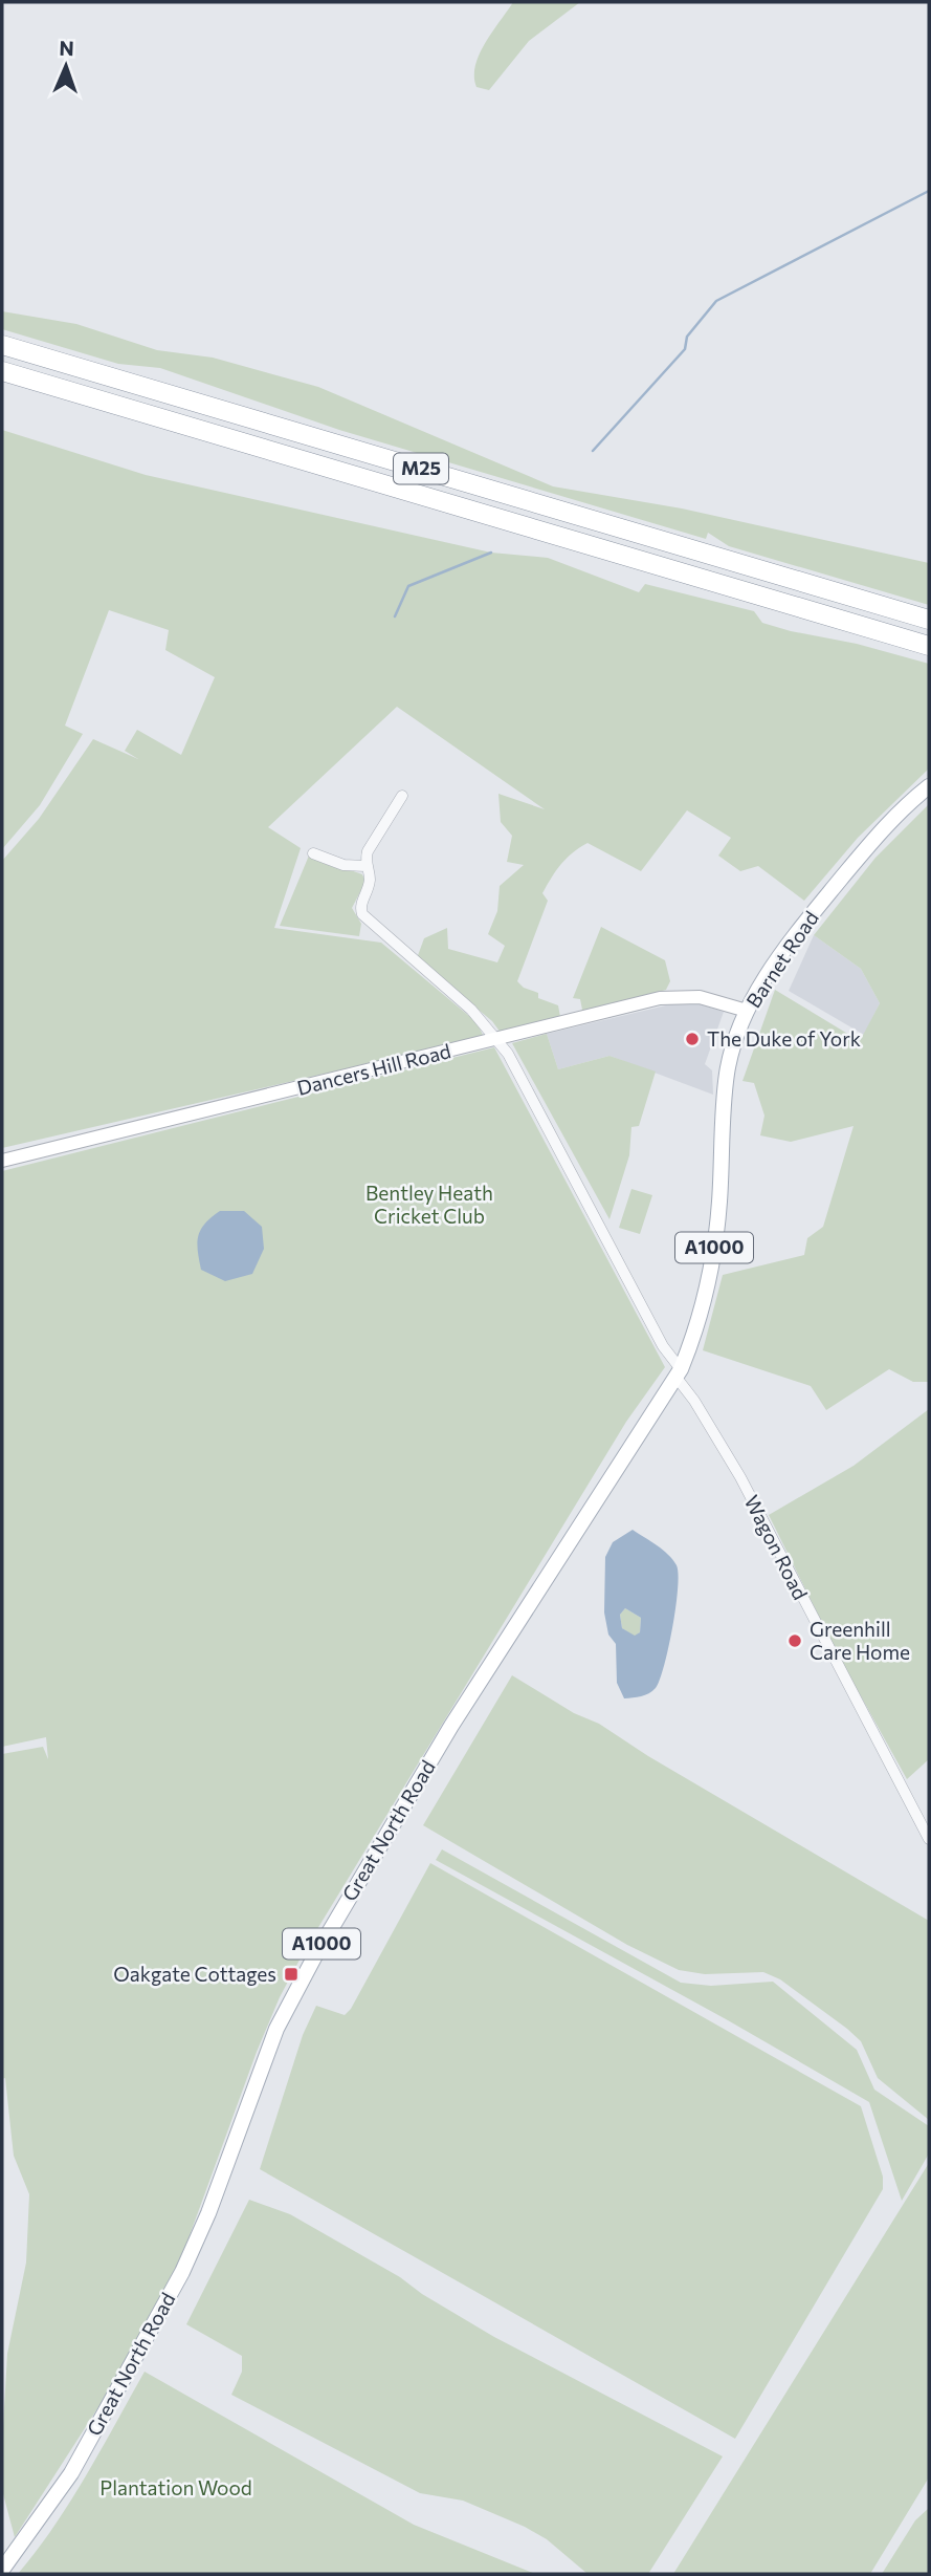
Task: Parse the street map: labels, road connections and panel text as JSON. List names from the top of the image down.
{
  "streets": {
    "highway": ["M25"],
    "main road": ["Barnet Road", "A1000", "Great North Road"],
    "street": ["Dancers Hill Road", "Wagon Road"]
  },
  "crossings": [
    ["Barnet Road", "Dancers Hill Road"],
    ["Barnet Road", "Great North Road"],
    ["Dancers Hill Road", "Wagon Road"],
    ["Wagon Road", "Great North Road"]
  ],
  "parks": ["Bentley Heath Cricket Club", "Plantation Wood"],
  "places": {
    "other": ["The Duke of York", "Greenhill Care Home"],
    "transit": ["Oakgate Cottages"]
  },
  "north": "top"
}
